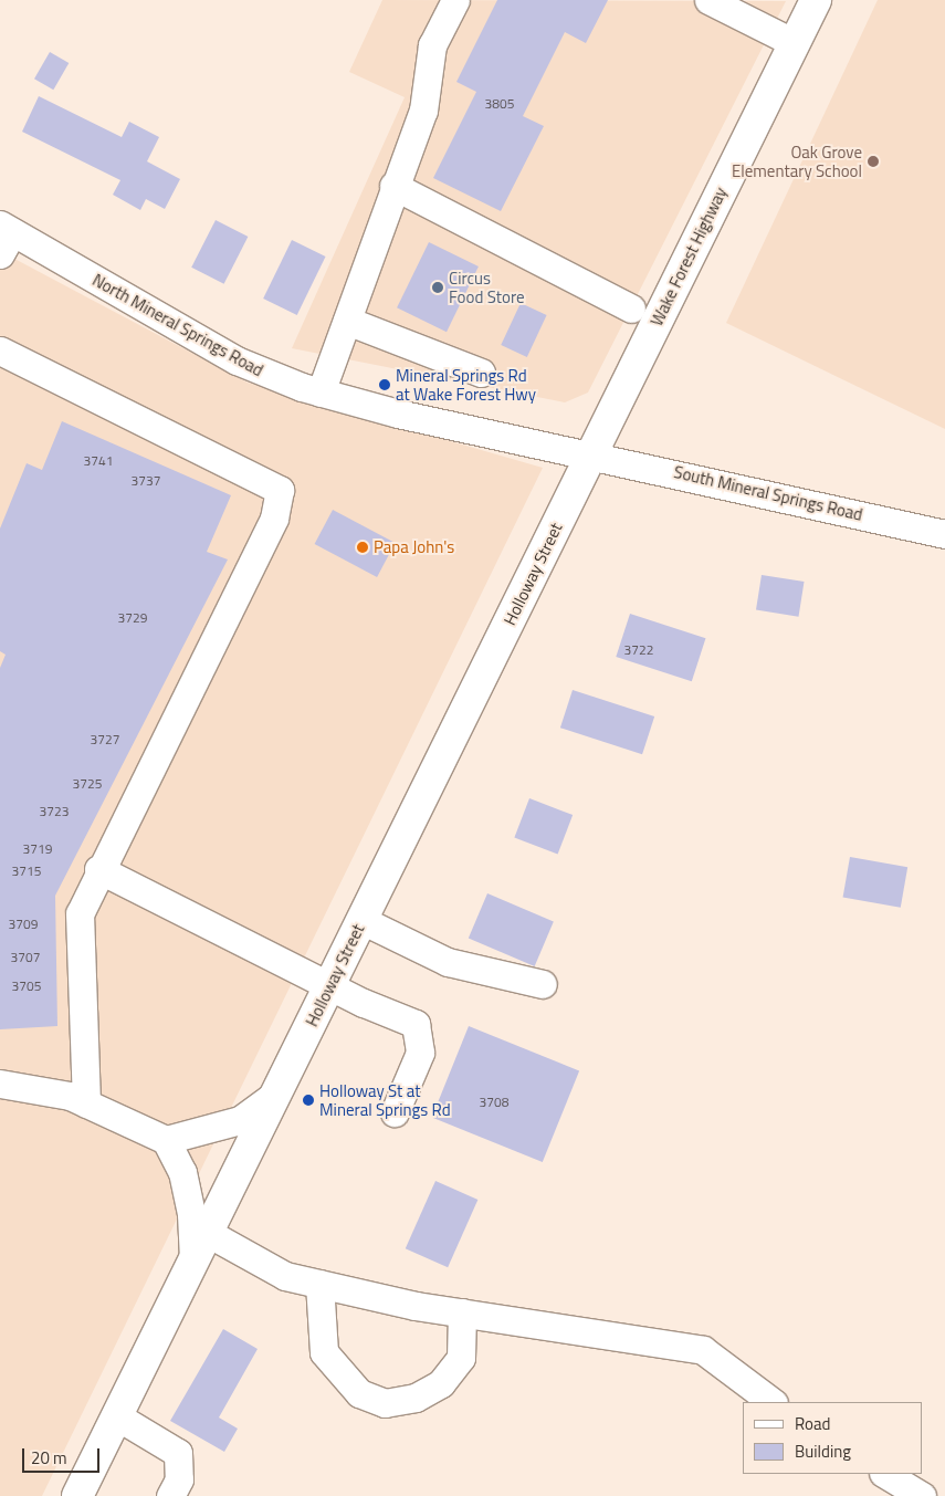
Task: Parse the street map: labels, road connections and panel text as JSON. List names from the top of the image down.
{
  "streets": {
    "highway": ["Wake Forest Highway", "Holloway Street"],
    "street": ["North Mineral Springs Road", "South Mineral Springs Road"]
  },
  "crossings": [
    ["Wake Forest Highway", "North Mineral Springs Road"],
    ["Wake Forest Highway", "South Mineral Springs Road"],
    ["Wake Forest Highway", "Holloway Street"],
    ["North Mineral Springs Road", "South Mineral Springs Road"],
    ["North Mineral Springs Road", "Holloway Street"],
    ["South Mineral Springs Road", "Holloway Street"]
  ],
  "places": [
    "Oak Grove Elementary School",
    "Circus Food Store",
    "Mineral Springs Rd at Wake Forest Hwy",
    "Papa John's",
    "Holloway St at Mineral Springs Rd"
  ],
  "house_numbers": [
    "3805",
    "3741",
    "3737",
    "3729",
    "3722",
    "3727",
    "3725",
    "3723",
    "3719",
    "3715",
    "3709",
    "3707",
    "3705",
    "3708"
  ],
  "legend": ["Road", "Building"],
  "scale_bar": "20 m"
}
